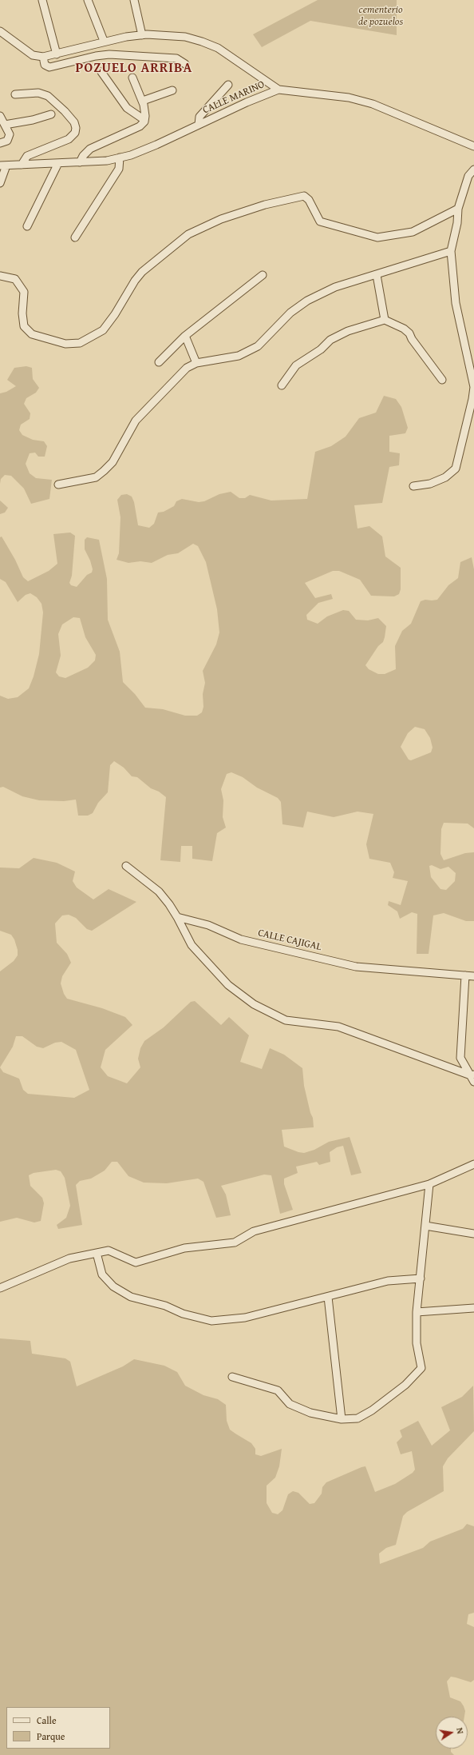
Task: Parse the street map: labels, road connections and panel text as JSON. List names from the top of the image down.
{
  "streets": {
    "street": ["CALLE MARINO", "CALLE CAJIGAL"]
  },
  "districts": ["POZUELO ARRIBA"],
  "parks": ["cementerio de pozuelos"],
  "legend": ["Calle", "Parque"],
  "north": "right"
}
